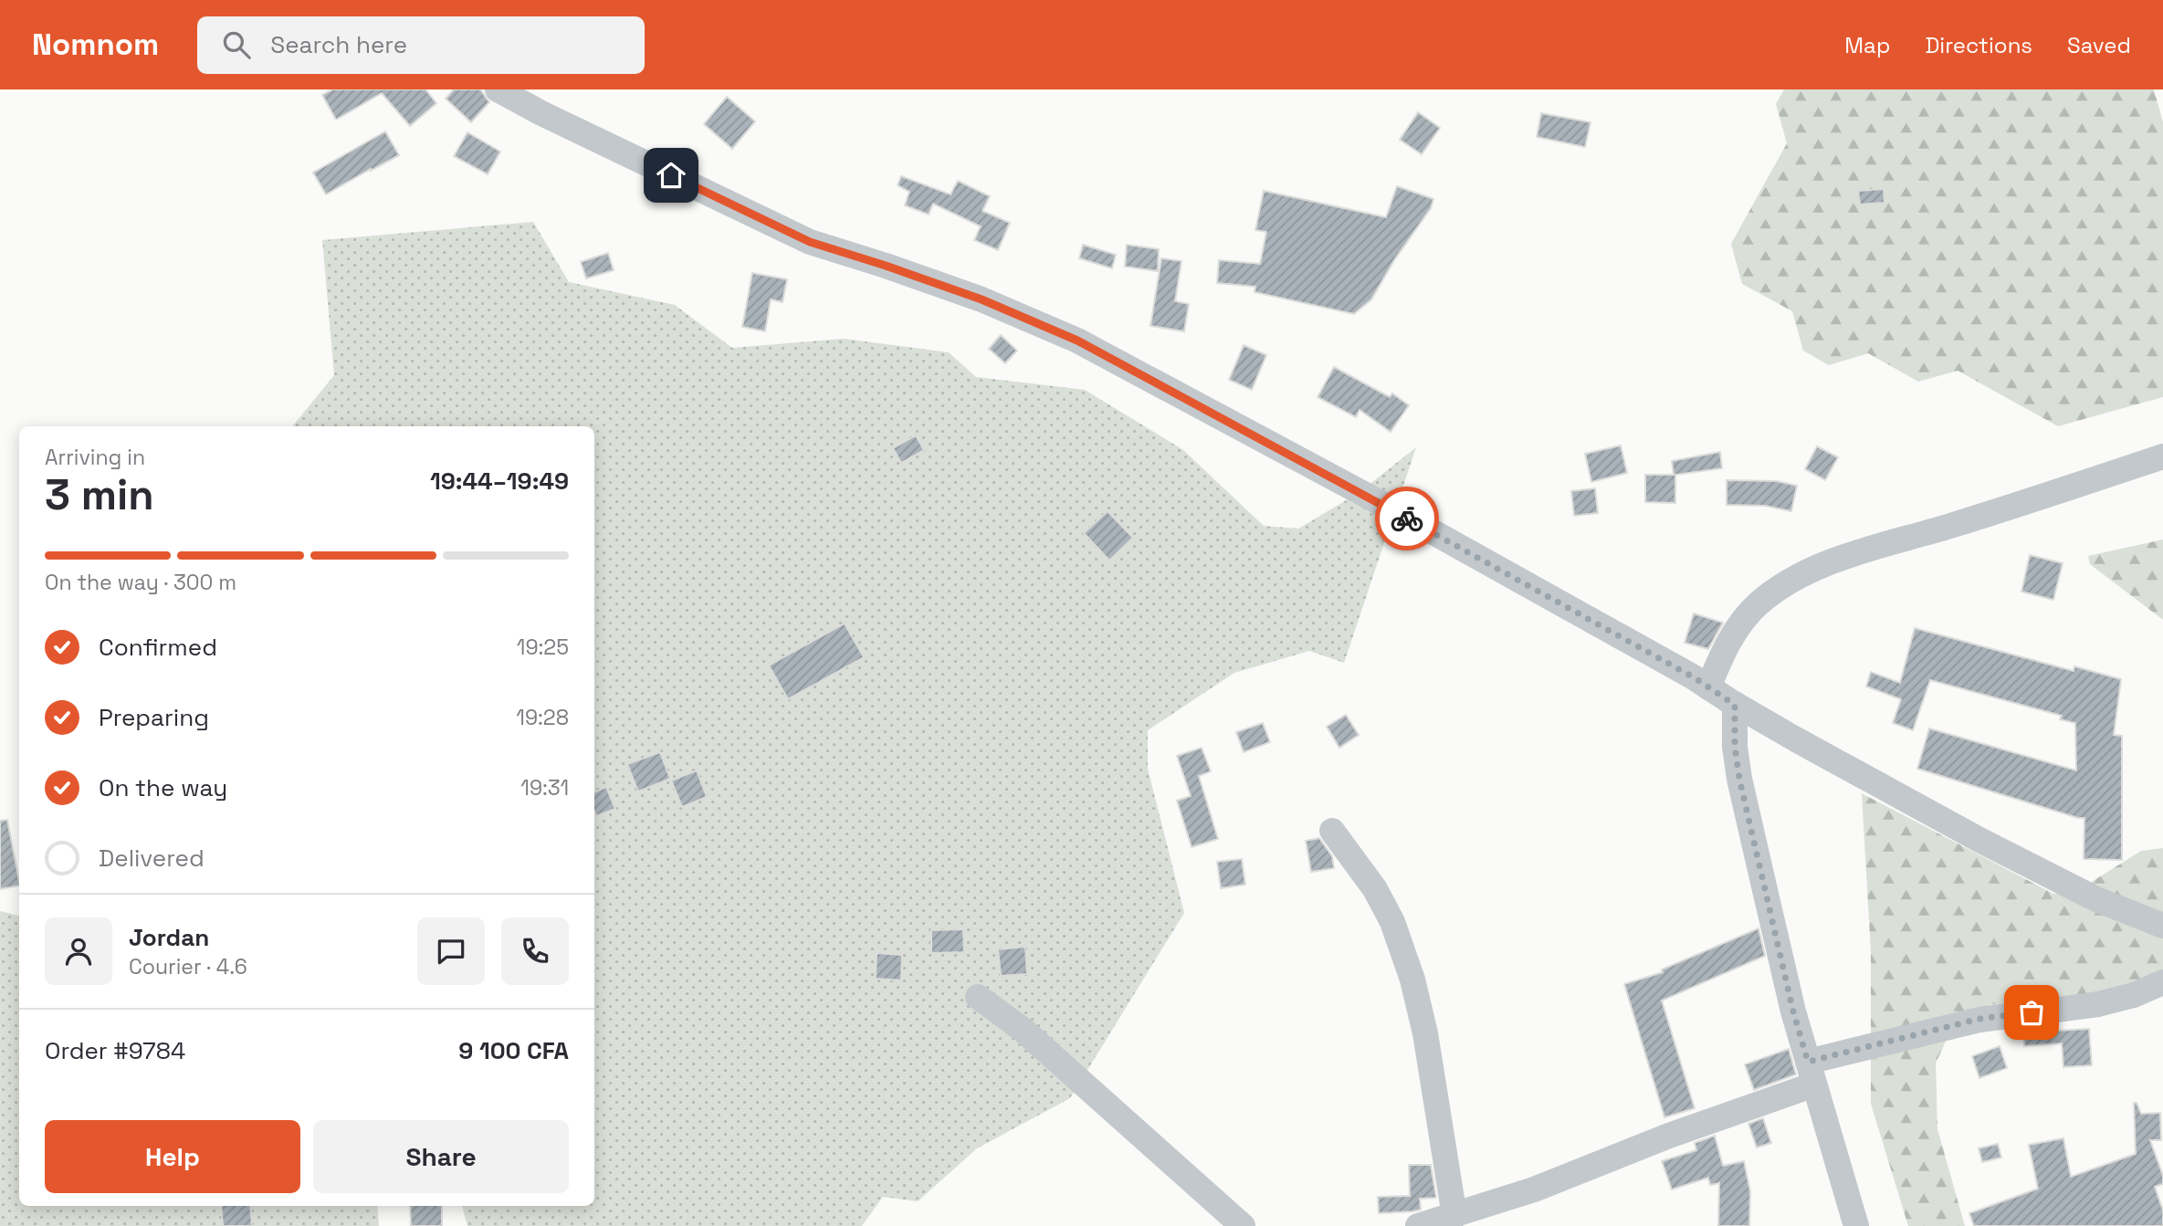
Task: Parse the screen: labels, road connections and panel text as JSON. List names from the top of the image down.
{
  "page": {
    "header": "Nomnom",
    "search": "Search here",
    "nav": ["Map", "Directions", "Saved"],
    "heading": ["3 min", "Arriving in", "19:44–19:49"],
    "panel": [
      "Jordan",
      "Courier · 4.6",
      "Order #9784",
      "9 100 CFA"
    ],
    "bar": "On the way · 300 m",
    "list": [
      ["Confirmed", "19:25"],
      ["Preparing", "19:28"],
      ["On the way", "19:31"],
      "Delivered"
    ],
    "buttons": ["Help", "Share"]
  }
}
